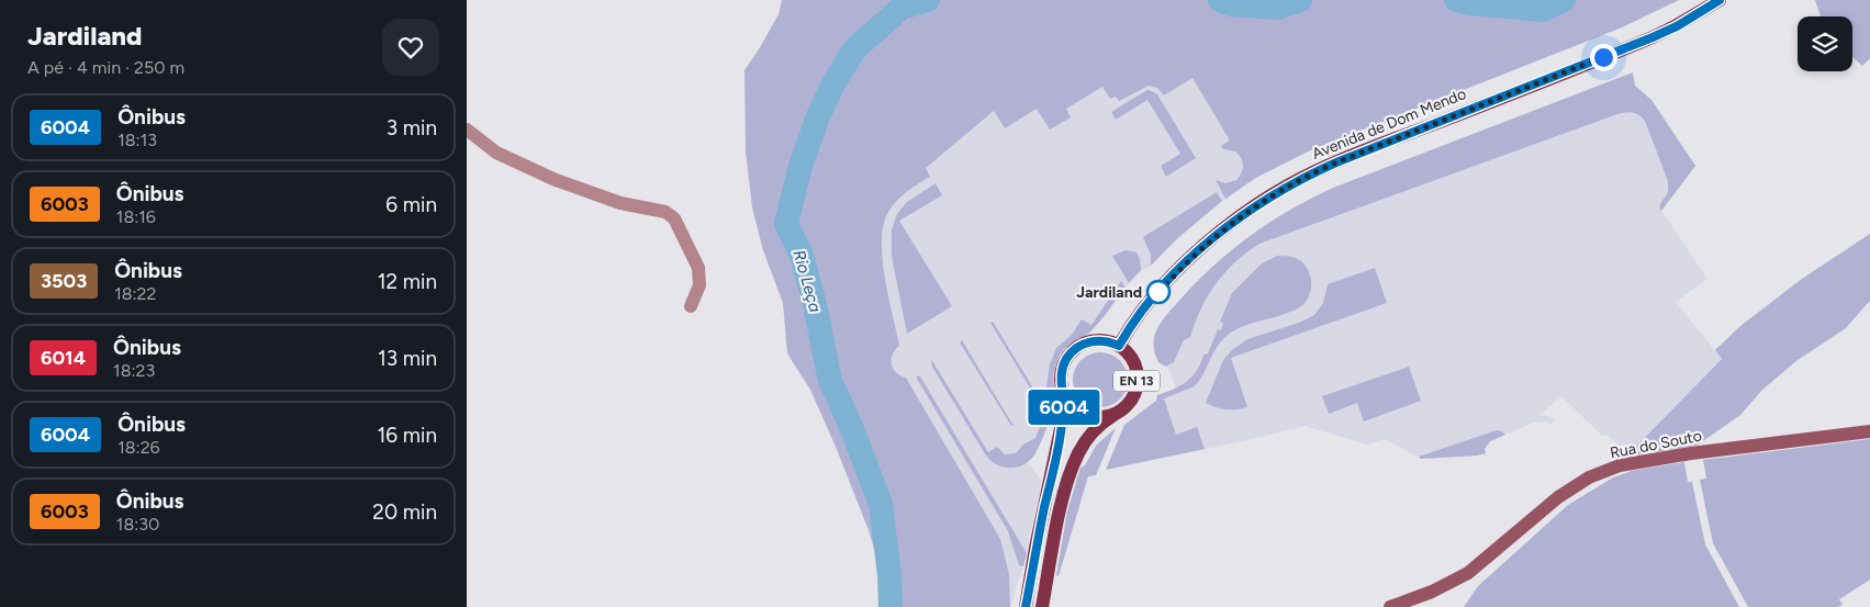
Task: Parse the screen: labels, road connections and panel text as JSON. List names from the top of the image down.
{
  "streets": {
    "main road": ["Avenida de Dom Mendo", "EN 13"],
    "street": ["Rua do Souto"]
  },
  "crossings": [
    ["Avenida de Dom Mendo", "EN 13"]
  ],
  "water": ["Rio Leça"],
  "places": ["Jardiland"],
  "lines": ["bus line 6004"],
  "page": {
    "heading": ["Jardiland", "A pé · 4 min · 250 m"],
    "on_map": "6004",
    "list": [
      {
        "mark": "6004",
        "name": "Ônibus",
        "note": "18:13",
        "value": "3 min"
      },
      {
        "mark": "6003",
        "name": "Ônibus",
        "note": "18:16",
        "value": "6 min"
      },
      {
        "mark": "3503",
        "name": "Ônibus",
        "note": "18:22",
        "value": "12 min"
      },
      {
        "mark": "6014",
        "name": "Ônibus",
        "note": "18:23",
        "value": "13 min"
      },
      {
        "mark": "6004",
        "name": "Ônibus",
        "note": "18:26",
        "value": "16 min"
      },
      {
        "mark": "6003",
        "name": "Ônibus",
        "note": "18:30",
        "value": "20 min"
      }
    ]
  }
}
